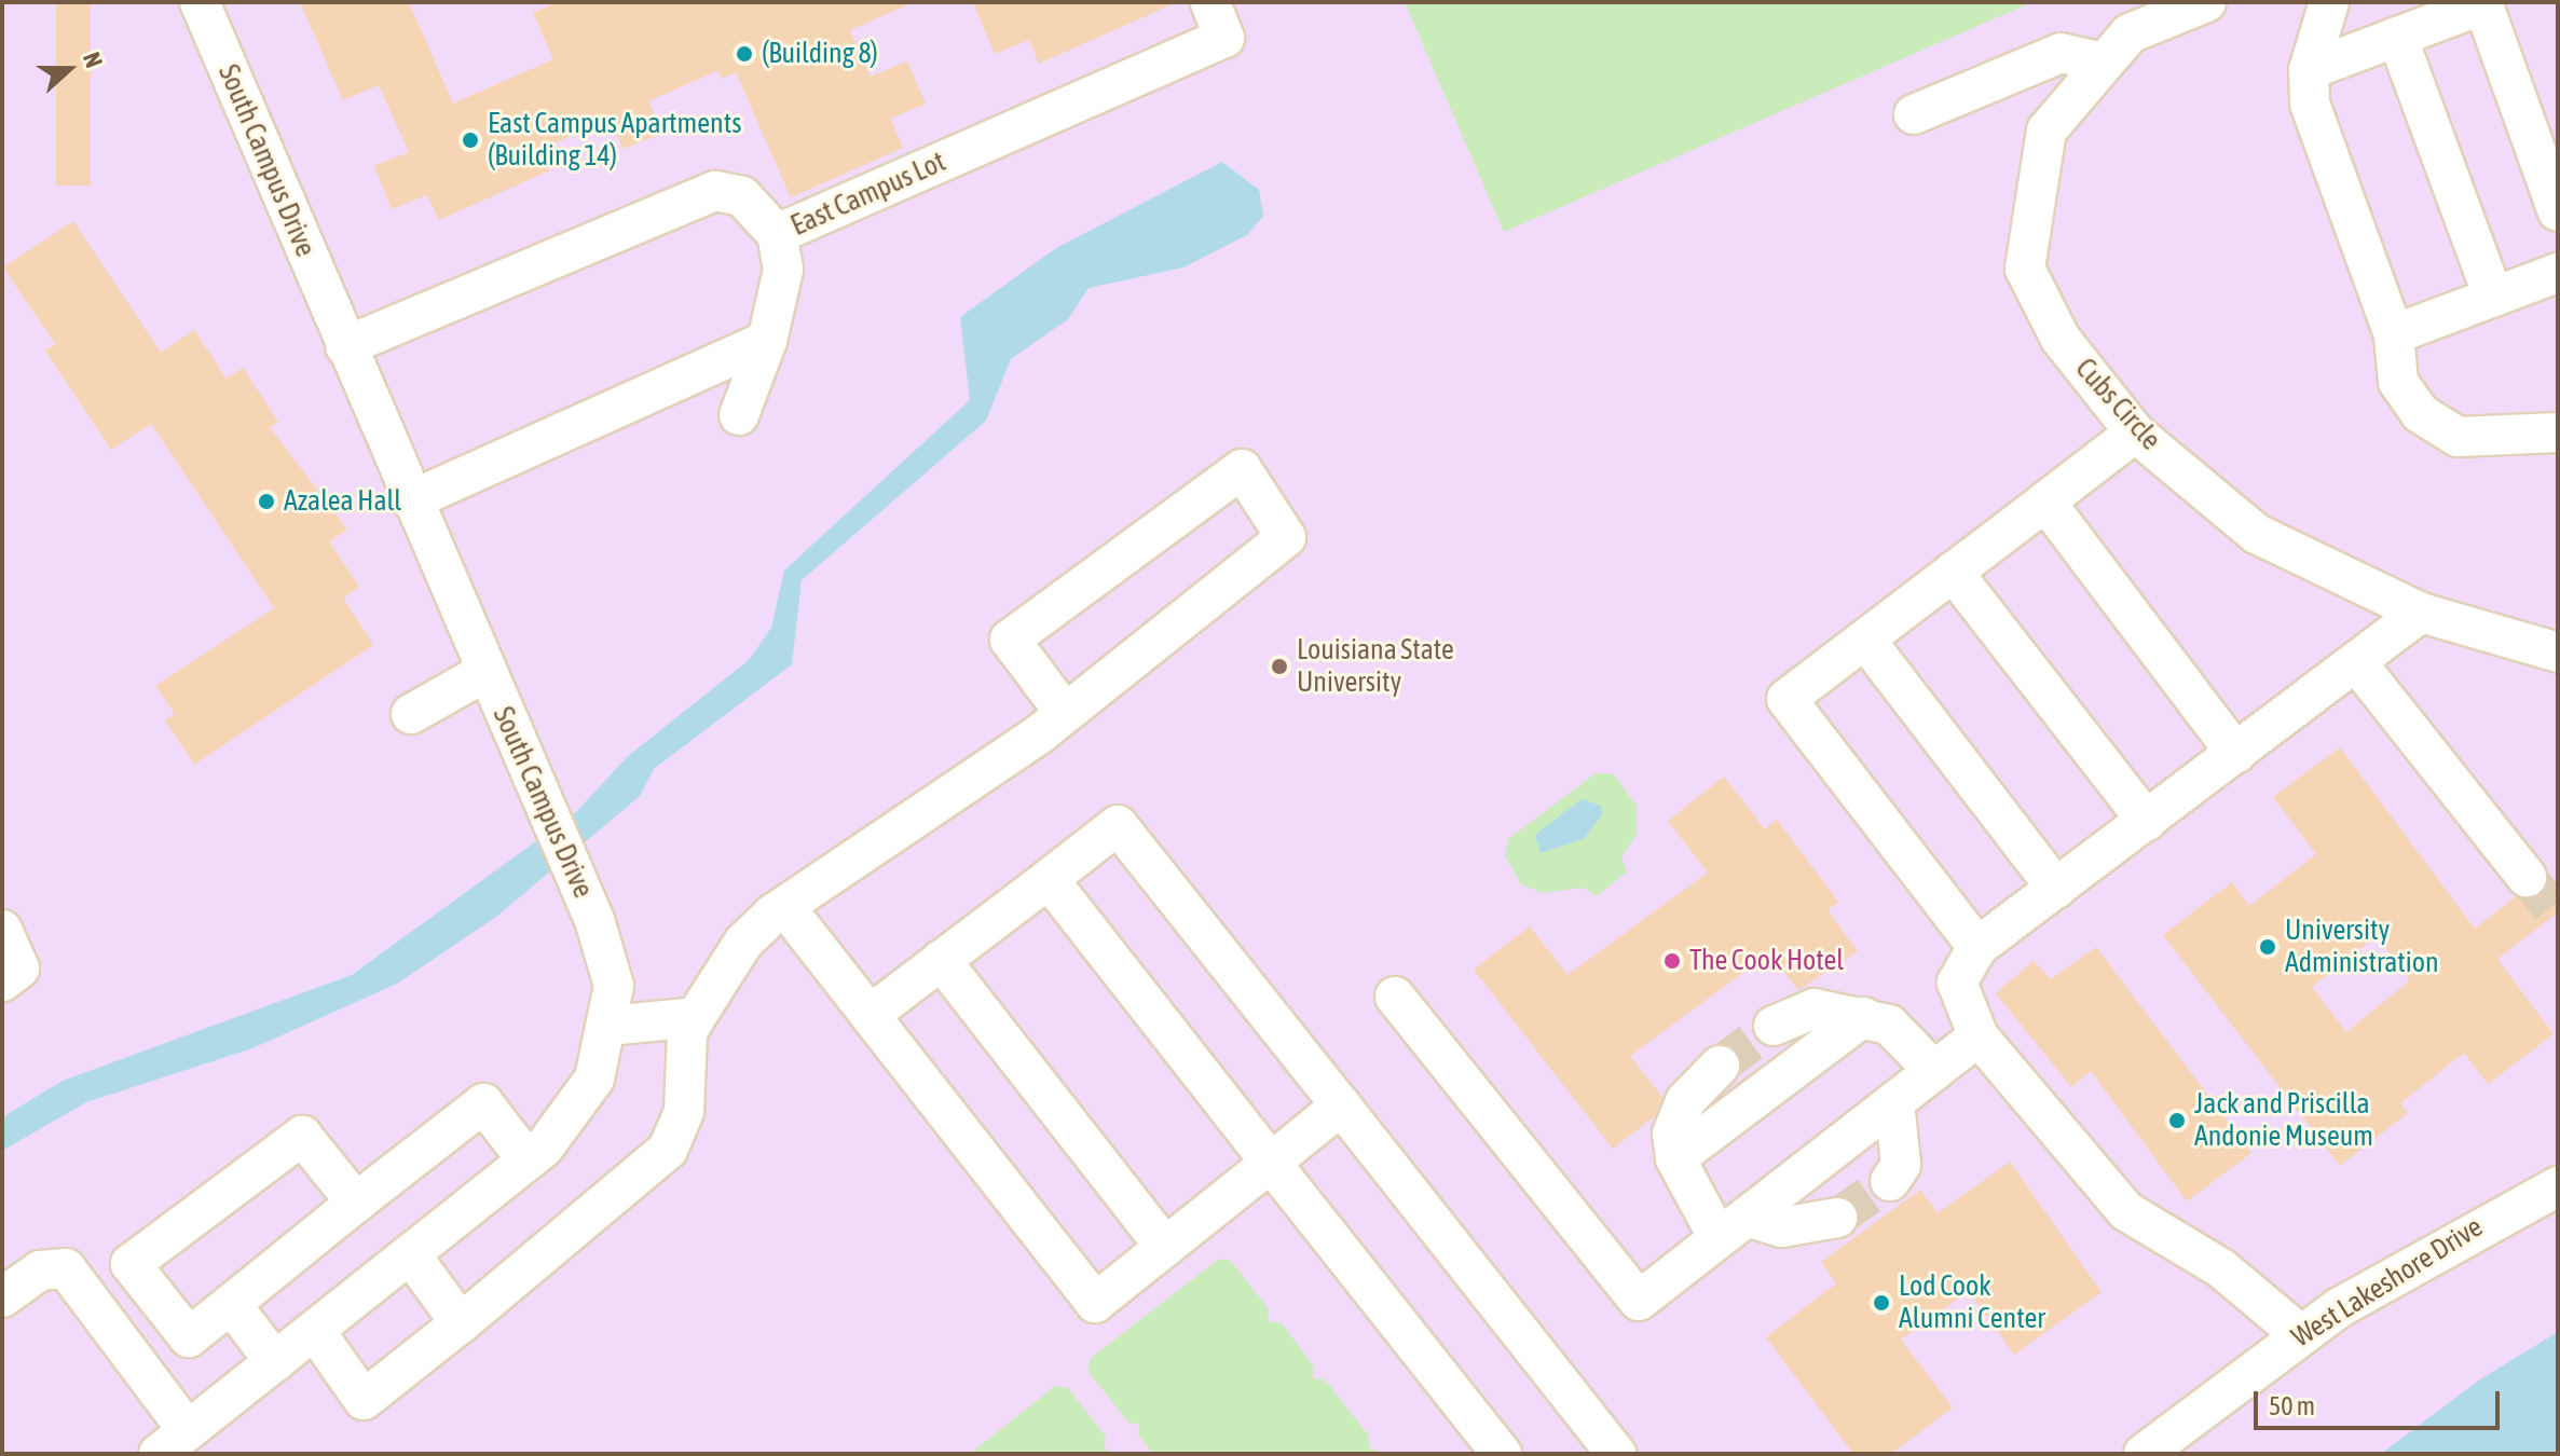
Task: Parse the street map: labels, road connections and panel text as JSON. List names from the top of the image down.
{
  "streets": {
    "street": [
      "South Campus Drive",
      "East Campus Lot",
      "Cubs Circle",
      "West Lakeshore Drive"
    ]
  },
  "crossings": [
    ["South Campus Drive", "East Campus Lot"]
  ],
  "places": [
    "(Building 8)",
    "East Campus Apartments (Building 14)",
    "Azalea Hall",
    "Louisiana State University",
    "University Administration",
    "The Cook Hotel",
    "Jack and Priscilla Andonie Museum",
    "Lod Cook Alumni Center"
  ],
  "scale_bar": "50 m",
  "north": "right"
}
